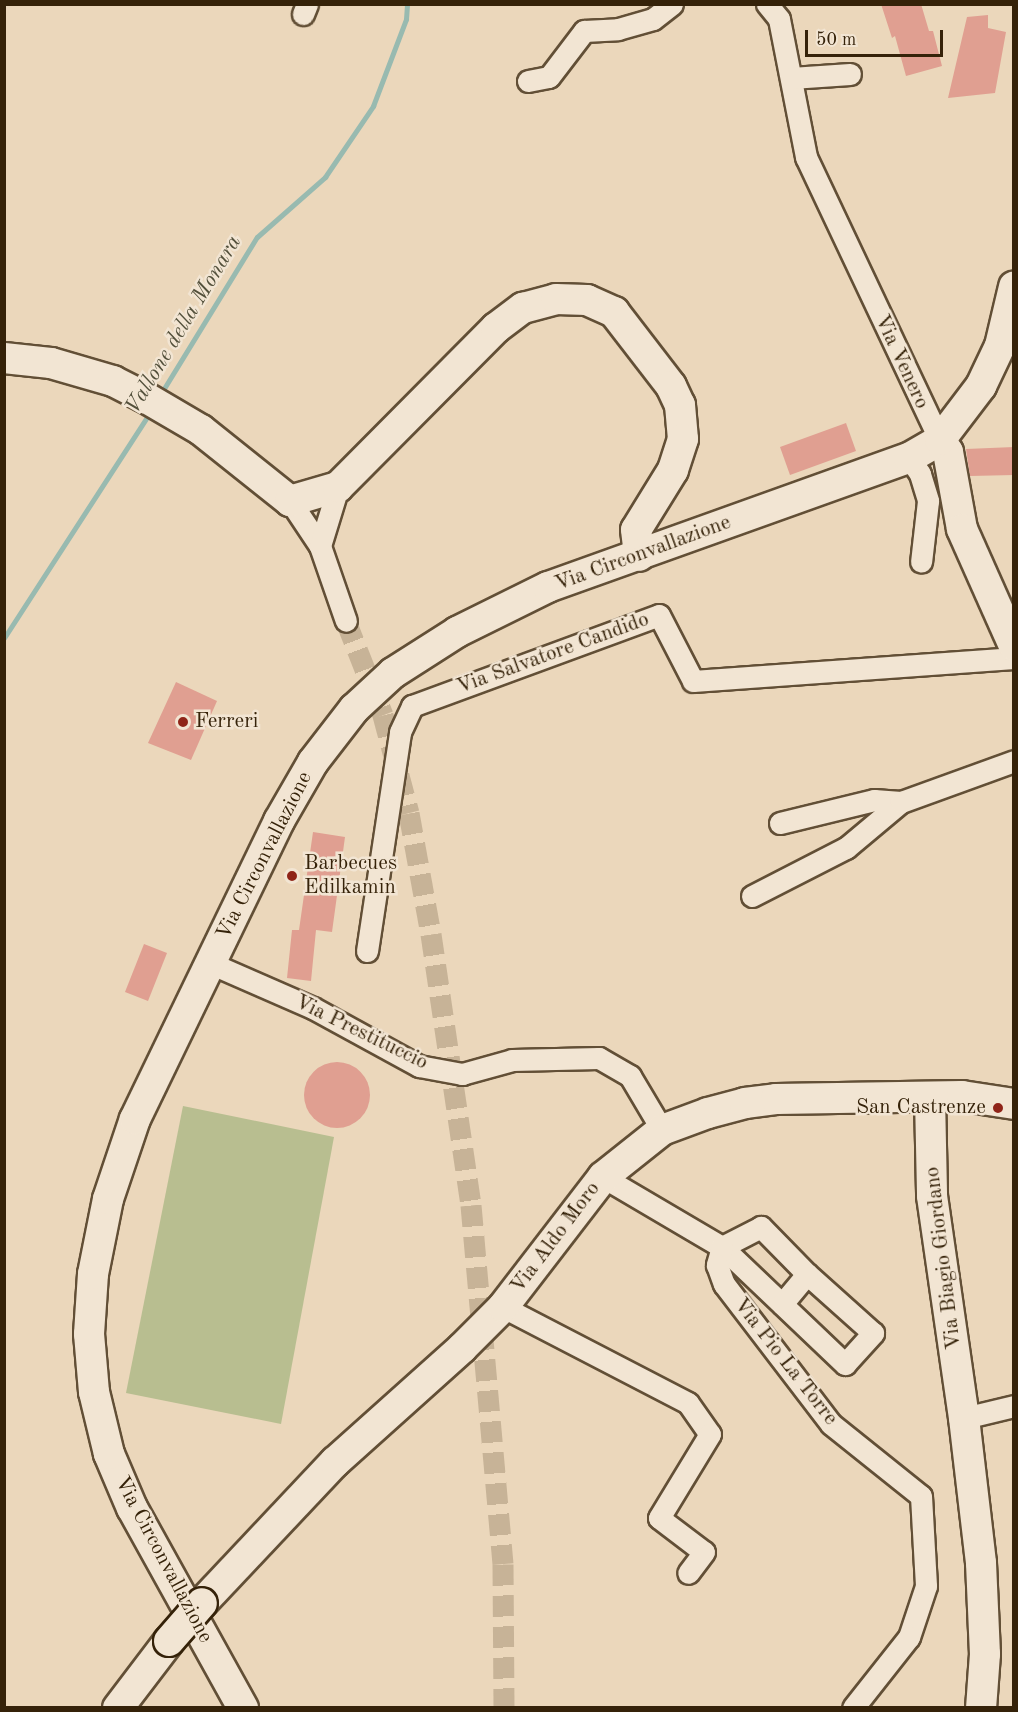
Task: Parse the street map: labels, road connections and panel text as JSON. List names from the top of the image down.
{
  "streets": {
    "street": [
      "Via Venero",
      "Via Circonvallazione",
      "Via Salvatore Candido",
      "Via Prestituccio",
      "Via Aldo Moro",
      "Via Biagio Giordano",
      "Via Pio La Torre"
    ]
  },
  "crossings": [
    ["Via Venero", "Via Circonvallazione"],
    ["Via Circonvallazione", "Via Prestituccio"],
    ["Via Prestituccio", "Via Aldo Moro"],
    ["Via Aldo Moro", "Via Biagio Giordano"]
  ],
  "water": ["Vallone della Monara"],
  "places": ["Ferreri", "Barbecues Edilkamin", "San Castrenze"],
  "scale_bar": "50 m"
}
